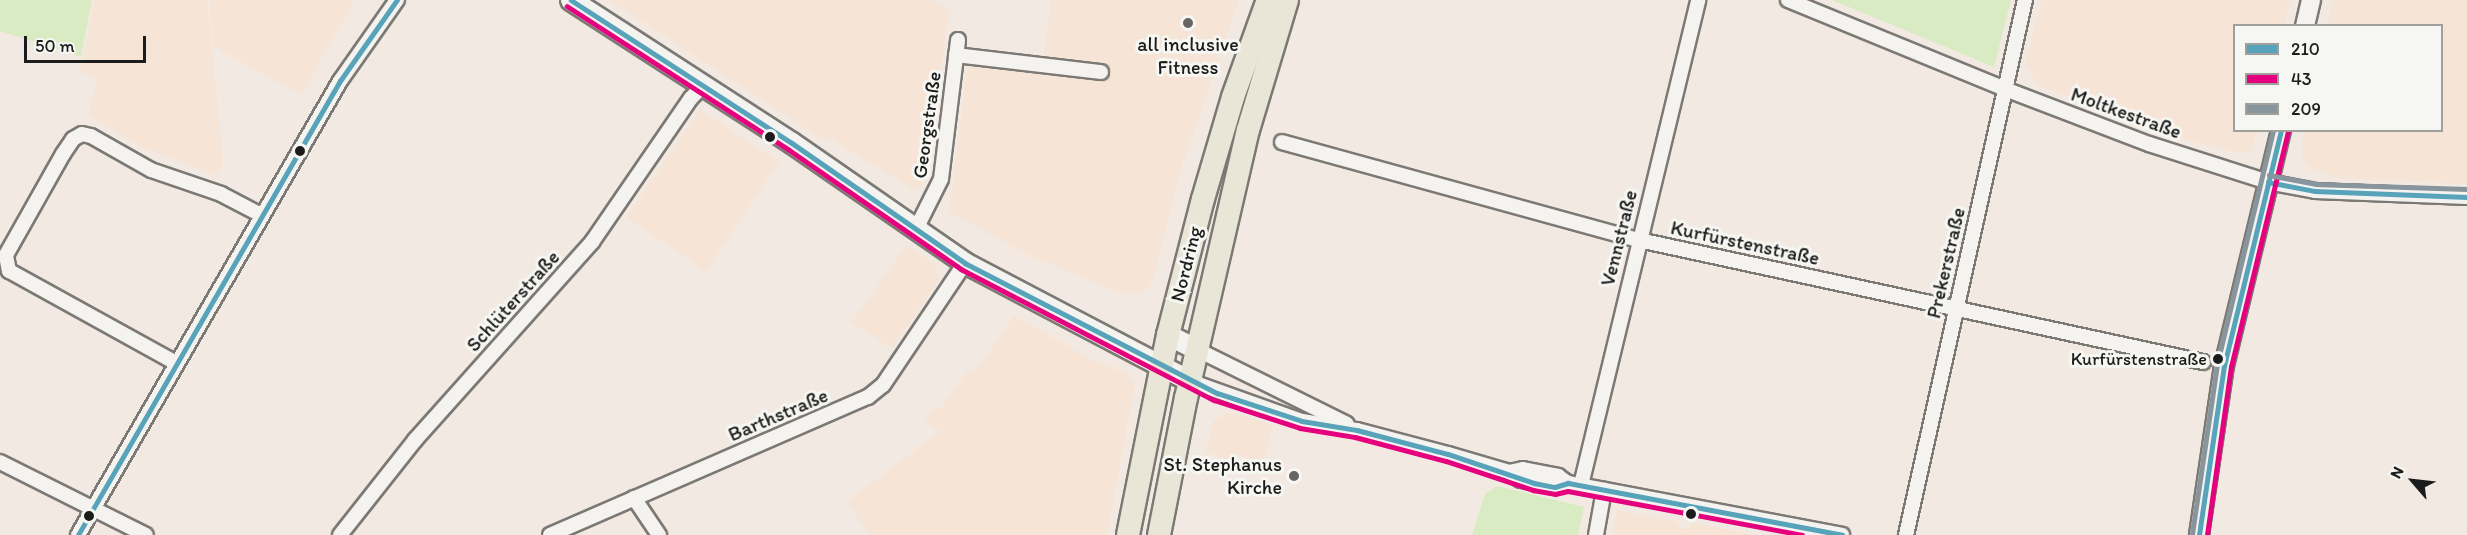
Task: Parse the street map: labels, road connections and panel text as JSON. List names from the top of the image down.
{
  "streets": {
    "main road": ["Nordring"],
    "street": [
      "Moltkestraße",
      "Georgstraße",
      "Vennstraße",
      "Kurfürstenstraße",
      "Prekerstraße",
      "Schlüterstraße",
      "Barthstraße"
    ]
  },
  "crossings": [
    ["Moltkestraße", "Prekerstraße"],
    ["Vennstraße", "Kurfürstenstraße"],
    ["Kurfürstenstraße", "Prekerstraße"]
  ],
  "places": ["all inclusive Fitness", "Kurfürstenstraße", "St. Stephanus Kirche"],
  "lines": ["transit line 210", "transit line 43", "transit line 209"],
  "legend": ["210", "43", "209"],
  "scale_bar": "50 m",
  "north": "top left"
}
